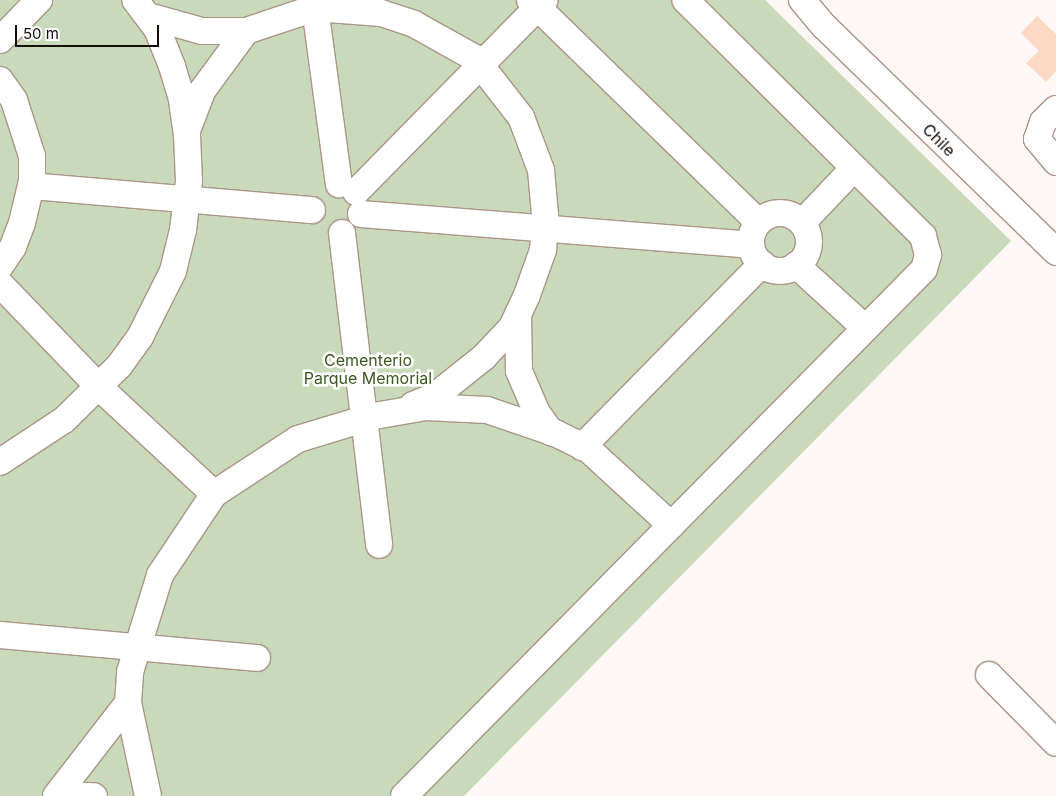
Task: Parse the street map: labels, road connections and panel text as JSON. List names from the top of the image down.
{
  "streets": {
    "street": ["Chile"]
  },
  "parks": ["Cementerio Parque Memorial"],
  "scale_bar": "50 m"
}
